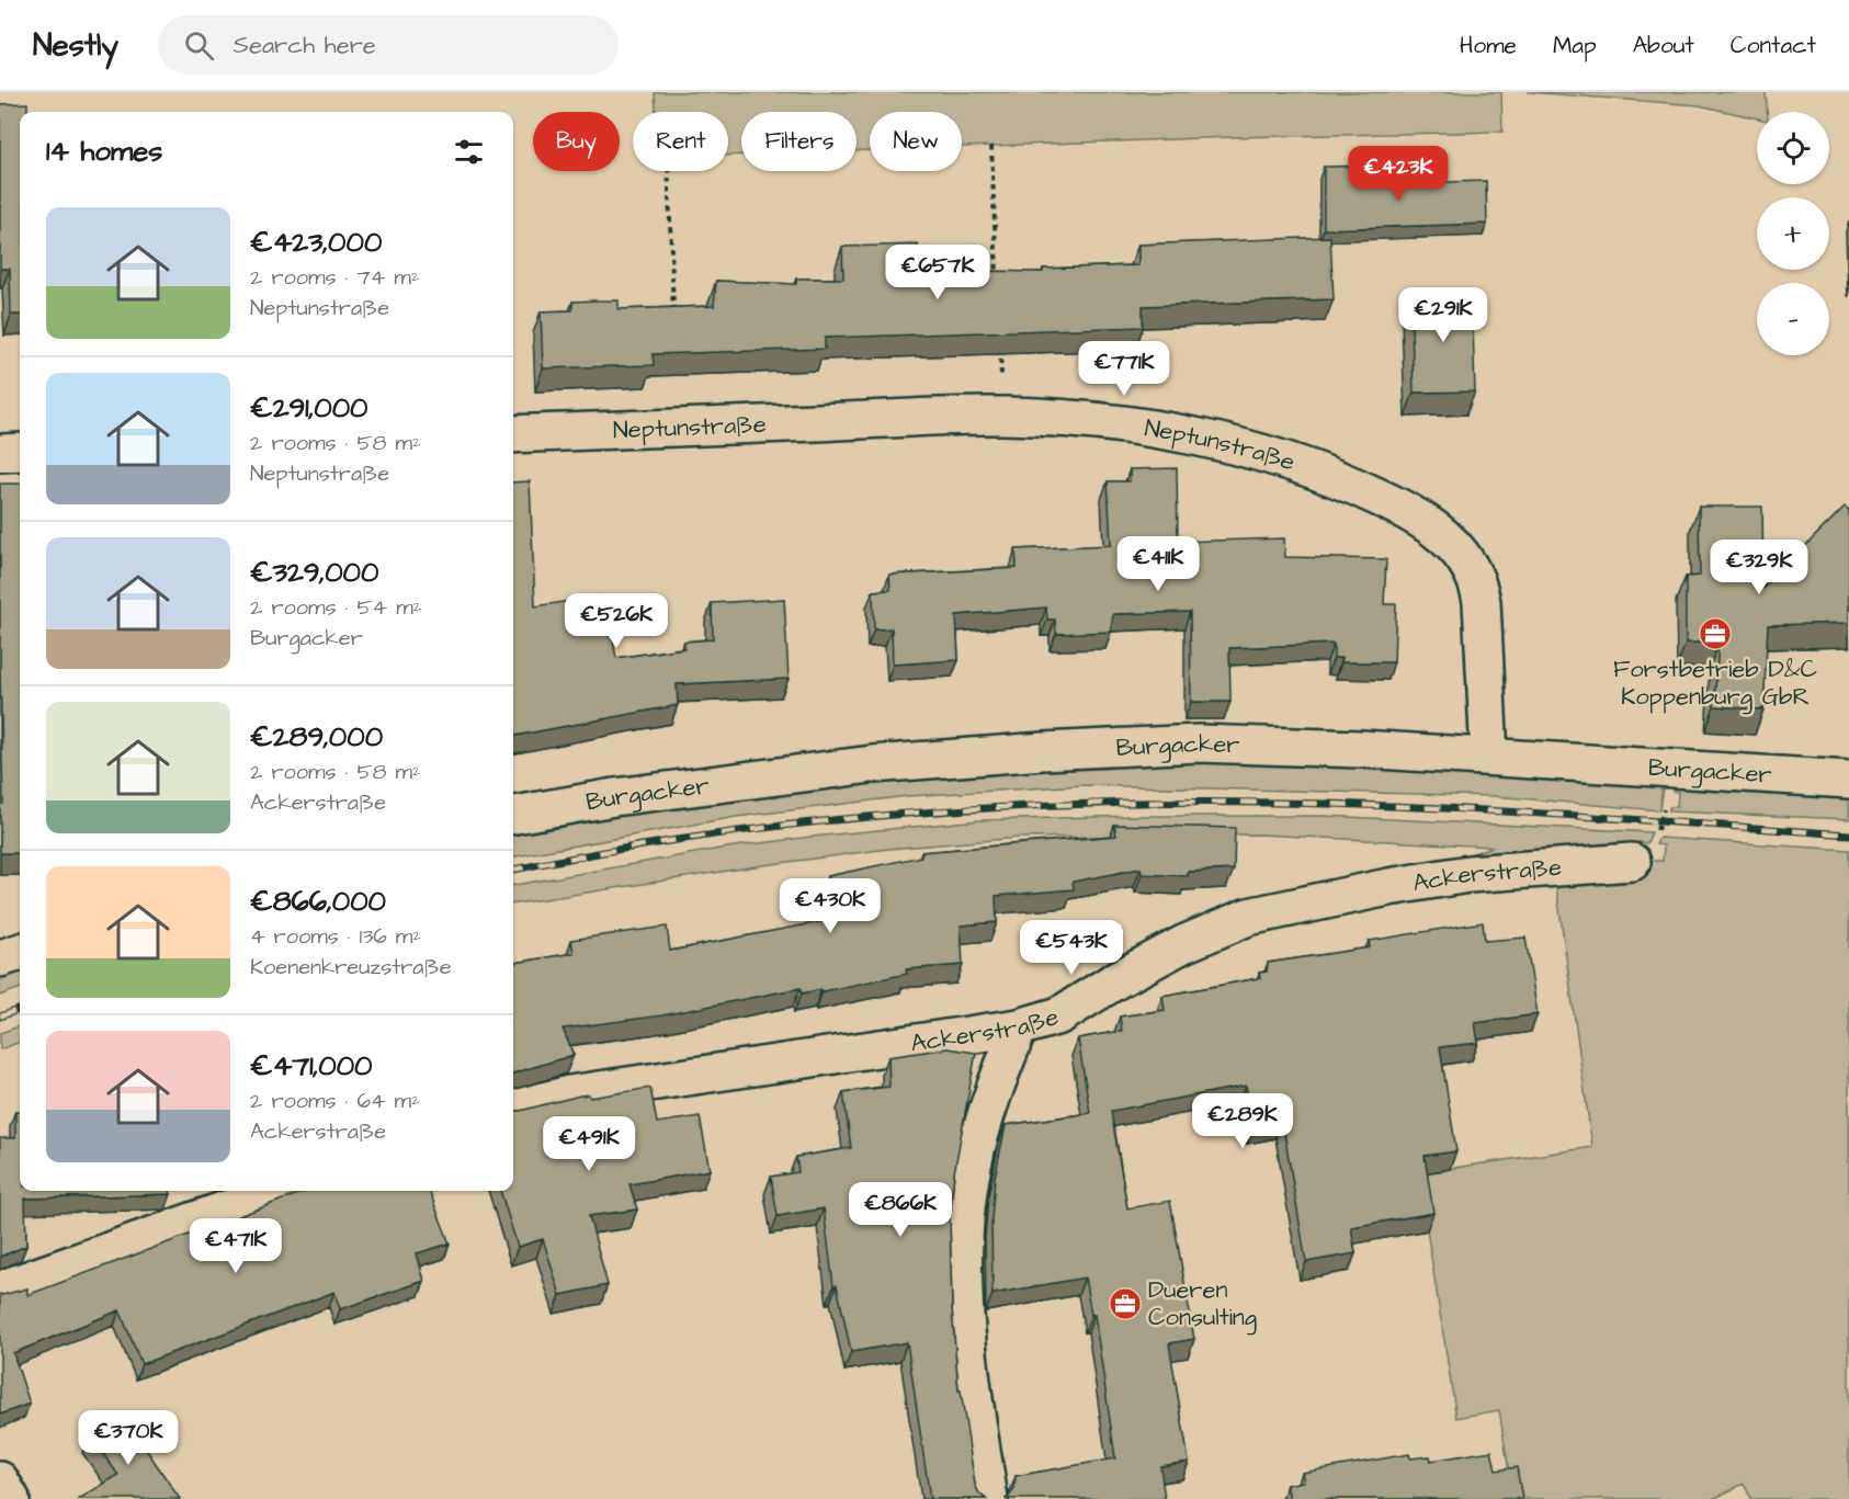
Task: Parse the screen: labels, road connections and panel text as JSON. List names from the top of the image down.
{
  "streets": {
    "street": ["Neptunstraße", "Burgacker", "Ackerstraße"]
  },
  "crossings": [
    ["Neptunstraße", "Burgacker"]
  ],
  "places": {
    "office": ["Forstbetrieb D&C Koppenburg GbR", "Dueren Consulting"]
  },
  "page": {
    "header": "Nestly",
    "search": "Search here",
    "nav": [
      "Home",
      "Map",
      "About",
      "Contact"
    ],
    "map_buttons": ["+", "−"],
    "chip": [
      "Buy",
      "Rent",
      "Filters",
      "New"
    ],
    "heading": "14 homes",
    "price": [
      "€423K",
      "€657K",
      "€291K",
      "€771K",
      "€411K",
      "€329K",
      "€526K",
      "€430K",
      "€543K",
      "€289K",
      "€491K",
      "€866K",
      "€471K",
      "€370K"
    ],
    "list": [
      {
        "name": "€423,000",
        "note": "2 rooms · 74 m² · Neptunstraße"
      },
      {
        "name": "€291,000",
        "note": "2 rooms · 58 m² · Neptunstraße"
      },
      {
        "name": "€329,000",
        "note": "2 rooms · 54 m² · Burgacker"
      },
      {
        "name": "€289,000",
        "note": "2 rooms · 58 m² · Ackerstraße"
      },
      {
        "name": "€866,000",
        "note": "4 rooms · 136 m² · Koenenkreuzstraße"
      },
      {
        "name": "€471,000",
        "note": "2 rooms · 64 m² · Ackerstraße"
      }
    ]
  }
}
